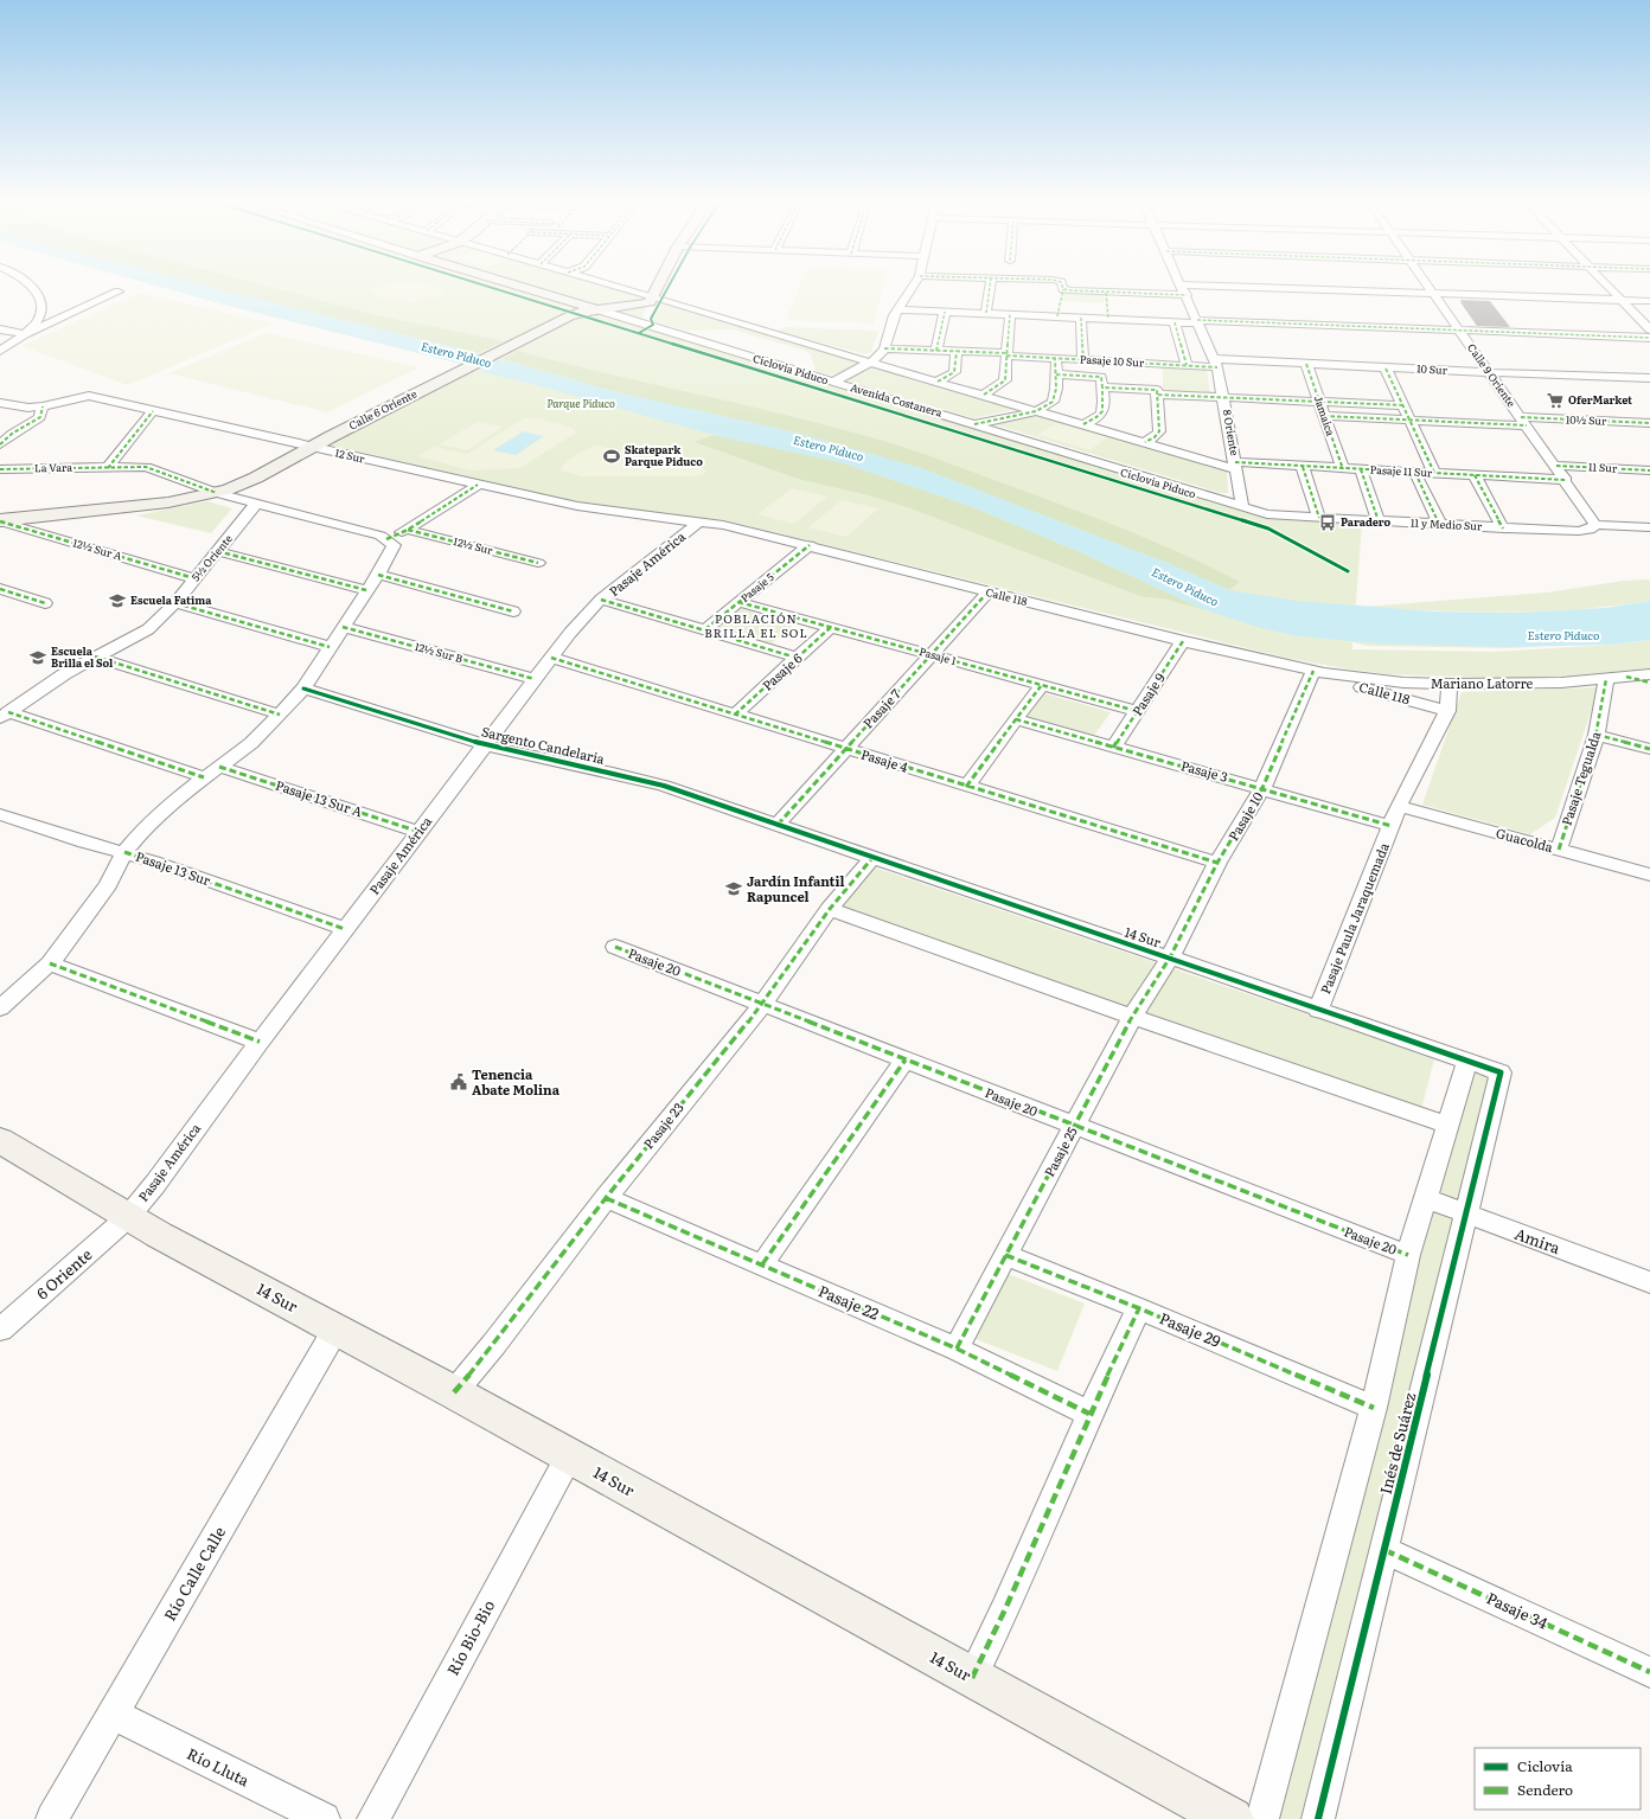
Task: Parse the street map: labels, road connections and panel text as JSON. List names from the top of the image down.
{
  "streets": {
    "main road": ["Avenida Costanera", "Calle 6 Oriente", "14 Sur"],
    "street": [
      "Pasaje 10 Sur",
      "10 Sur",
      "Calle 9 Oriente",
      "Jamaica",
      "10½ Sur",
      "8 Oriente",
      "12 Sur",
      "La Vara",
      "11 Sur",
      "Pasaje 11 Sur",
      "11 y Medio Sur",
      "12½ Sur",
      "12½ Sur A",
      "5½ Oriente",
      "Pasaje América",
      "Pasaje 5",
      "Calle 118",
      "12½ Sur B",
      "Pasaje 1",
      "Pasaje 6",
      "Mariano Latorre",
      "Pasaje 9",
      "Pasaje 7",
      "Sargento Candelaria",
      "Pasaje 4",
      "Pasaje 3",
      "Pasaje Tegualda",
      "Pasaje 13 Sur A",
      "Pasaje 10",
      "Guacolda",
      "Pasaje 13 Sur",
      "Pasaje Paula Jaraquemada",
      "Pasaje 20",
      "Pasaje 23",
      "Pasaje 25",
      "Amira",
      "6 Oriente",
      "Pasaje 22",
      "Pasaje 29",
      "Inés de Suárez",
      "Río Calle Calle",
      "Pasaje 34",
      "Río Bio-Bio",
      "Río Lluta"
    ],
    "cycle path": ["Ciclovia Piduco"]
  },
  "crossings": [
    ["Pasaje 10 Sur", "10 Sur"],
    ["Pasaje 10 Sur", "8 Oriente"],
    ["10 Sur", "Calle 9 Oriente"],
    ["10 Sur", "Jamaica"],
    ["10 Sur", "8 Oriente"],
    ["Calle 9 Oriente", "10½ Sur"],
    ["Calle 9 Oriente", "11 Sur"],
    ["Calle 9 Oriente", "Pasaje 11 Sur"],
    ["Calle 9 Oriente", "11 y Medio Sur"],
    ["Avenida Costanera", "Calle 6 Oriente"],
    ["Avenida Costanera", "8 Oriente"],
    ["Avenida Costanera", "11 y Medio Sur"],
    ["Calle 6 Oriente", "12 Sur"],
    ["Calle 6 Oriente", "La Vara"],
    ["Calle 6 Oriente", "Pasaje 11 Sur"],
    ["Calle 6 Oriente", "12½ Sur A"],
    ["Jamaica", "10½ Sur"],
    ["Jamaica", "Pasaje 11 Sur"],
    ["8 Oriente", "Pasaje 11 Sur"],
    ["8 Oriente", "11 y Medio Sur"],
    ["12 Sur", "Pasaje América"],
    ["12 Sur", "Calle 118"],
    ["La Vara", "5½ Oriente"],
    ["12½ Sur A", "5½ Oriente"],
    ["Pasaje América", "Calle 118"],
    ["Pasaje América", "12½ Sur B"],
    ["Pasaje América", "Sargento Candelaria"],
    ["Pasaje América", "Pasaje 4"],
    ["Pasaje América", "Pasaje 13 Sur A"],
    ["Pasaje América", "Pasaje 13 Sur"],
    ["Pasaje América", "14 Sur"],
    ["Pasaje América", "6 Oriente"],
    ["Pasaje 5", "Calle 118"],
    ["Pasaje 5", "Pasaje 1"],
    ["Calle 118", "Mariano Latorre"],
    ["Calle 118", "Pasaje 9"],
    ["Calle 118", "Pasaje 7"],
    ["Calle 118", "Pasaje 10"],
    ["Pasaje 1", "Pasaje 6"],
    ["Pasaje 1", "Pasaje 9"],
    ["Pasaje 1", "Pasaje 7"],
    ["Pasaje 6", "Pasaje 4"],
    ["Mariano Latorre", "Pasaje Tegualda"],
    ["Mariano Latorre", "Pasaje 10"],
    ["Pasaje 9", "Pasaje 3"],
    ["Pasaje 7", "Sargento Candelaria"],
    ["Pasaje 7", "Pasaje 4"],
    ["Pasaje 7", "14 Sur"],
    ["Sargento Candelaria", "14 Sur"],
    ["Pasaje 4", "Pasaje 10"],
    ["Pasaje 3", "Pasaje 10"],
    ["Pasaje 3", "Pasaje Paula Jaraquemada"],
    ["Pasaje Tegualda", "Guacolda"],
    ["Pasaje 10", "14 Sur"],
    ["Pasaje 10", "Pasaje 25"],
    ["Pasaje Paula Jaraquemada", "14 Sur"],
    ["14 Sur", "Pasaje 23"],
    ["14 Sur", "Pasaje 25"],
    ["14 Sur", "6 Oriente"],
    ["14 Sur", "Inés de Suárez"],
    ["14 Sur", "Río Calle Calle"],
    ["14 Sur", "Río Bio-Bio"],
    ["Pasaje 20", "Pasaje 23"],
    ["Pasaje 20", "Pasaje 25"],
    ["Pasaje 23", "Pasaje 22"],
    ["Pasaje 25", "Pasaje 22"],
    ["Pasaje 25", "Pasaje 29"],
    ["Amira", "Inés de Suárez"],
    ["Inés de Suárez", "Pasaje 34"],
    ["Río Calle Calle", "Río Lluta"]
  ],
  "districts": ["POBLACIÓN BRILLA EL SOL"],
  "water": ["Estero Piduco"],
  "parks": ["Parque Piduco"],
  "places": {
    "supermarket": ["OferMarket"],
    "sports": ["Skatepark Parque Piduco"],
    "bus stop": ["Paradero"],
    "school or university": ["Escuela Fatima", "Escuela Brilla el Sol", "Jardín Infantil Rapuncel"],
    "public building": ["Tenencia Abate Molina"]
  },
  "legend": ["Ciclovía", "Sendero"]
}
